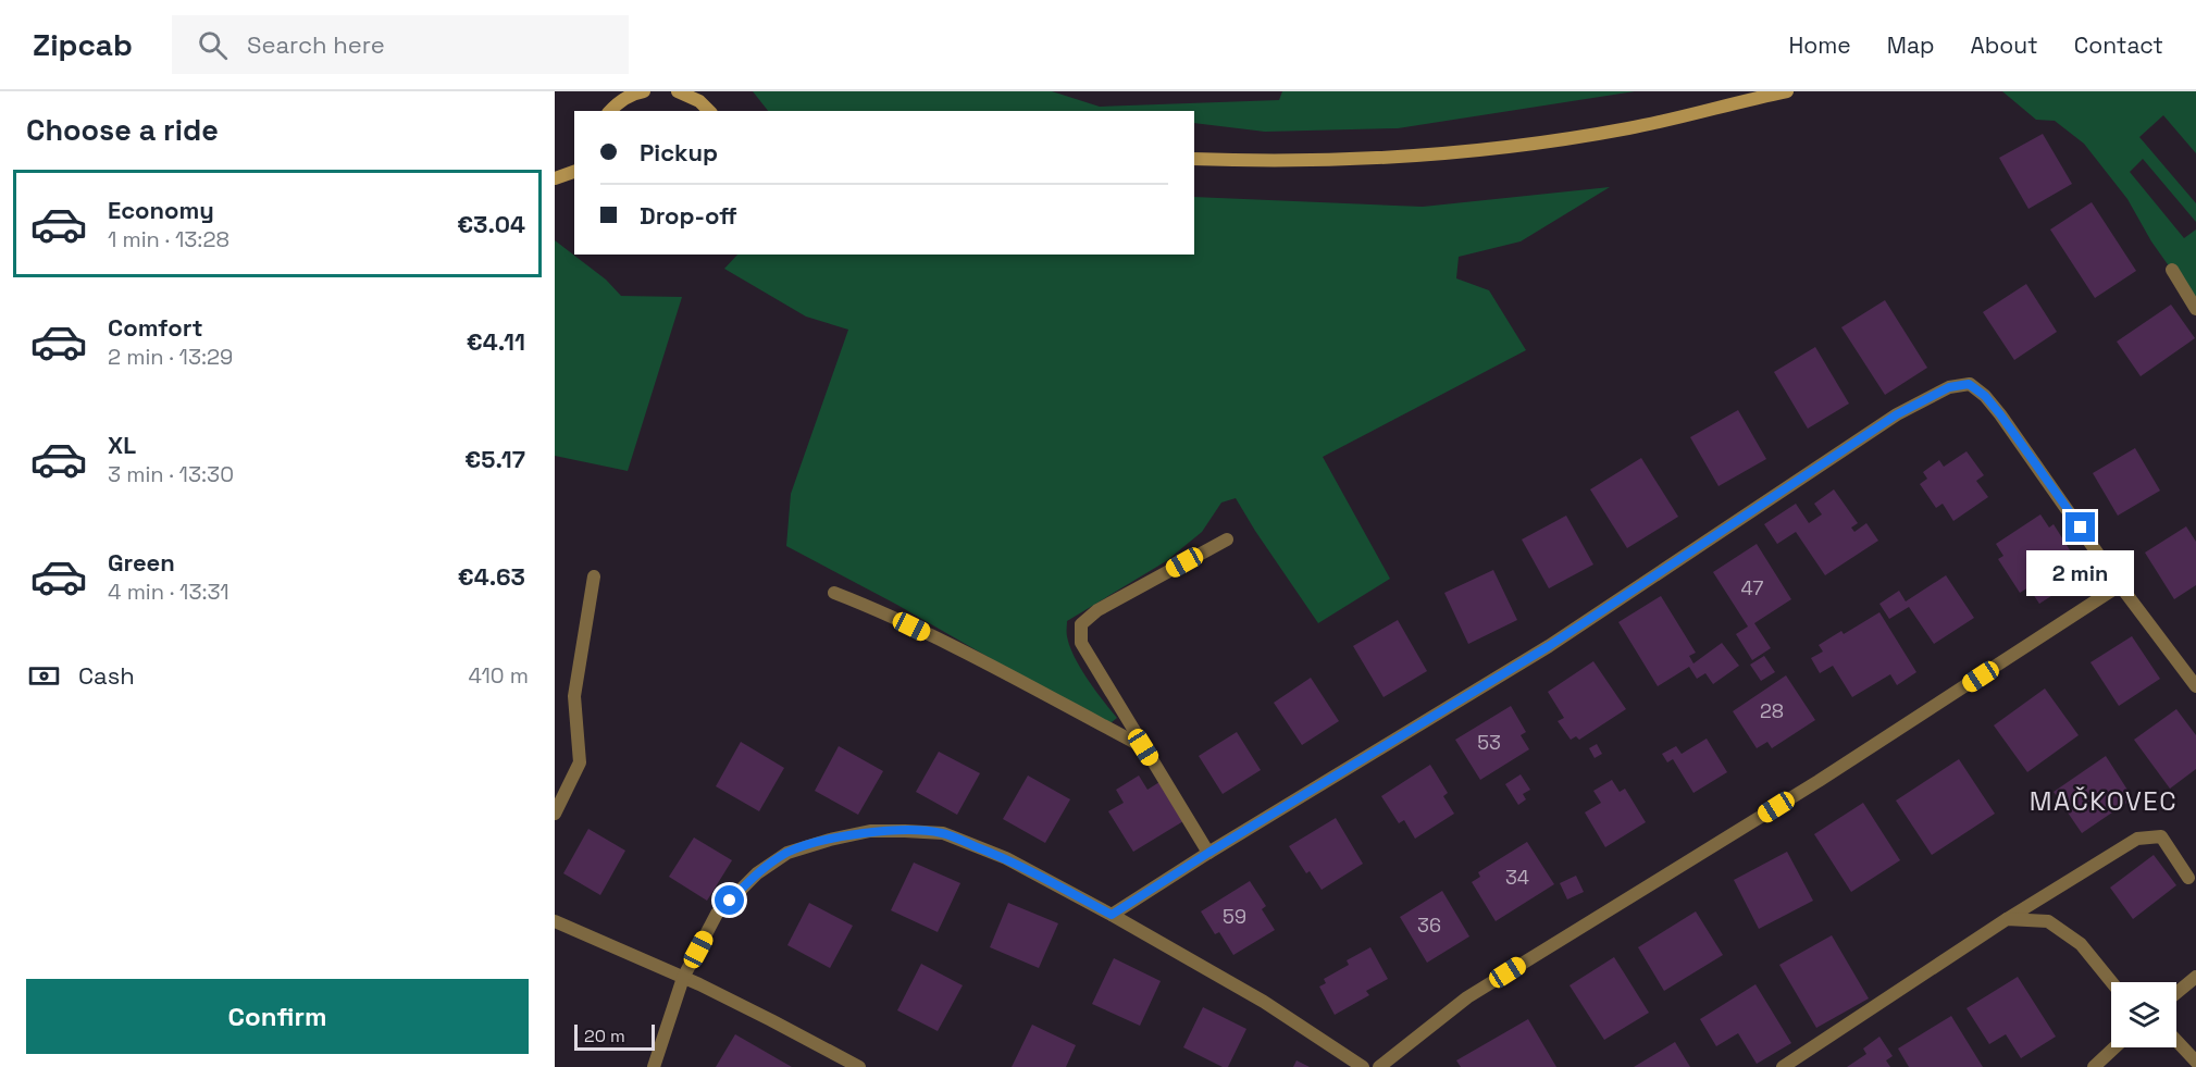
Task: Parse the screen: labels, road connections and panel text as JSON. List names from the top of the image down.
{
  "districts": ["MAČKOVEC"],
  "house_numbers": [
    "47",
    "28",
    "53",
    "34",
    "59",
    "36"
  ],
  "scale_bar": "20 m",
  "page": {
    "header": "Zipcab",
    "search": "Search here",
    "nav": [
      "Home",
      "Map",
      "About",
      "Contact"
    ],
    "heading": "Choose a ride",
    "banner": ["Pickup", "Drop-off"],
    "list": [
      {
        "name": "Economy",
        "note": "1 min · 13:28",
        "value": "€3.04"
      },
      {
        "name": "Comfort",
        "note": "2 min · 13:29",
        "value": "€4.11"
      },
      {
        "name": "XL",
        "note": "3 min · 13:30",
        "value": "€5.17"
      },
      {
        "name": "Green",
        "note": "4 min · 13:31",
        "value": "€4.63"
      }
    ],
    "bubble": "2 min",
    "pay": ["Cash", "410 m"],
    "buttons": "Confirm",
    "scale": "20 m"
  }
}
